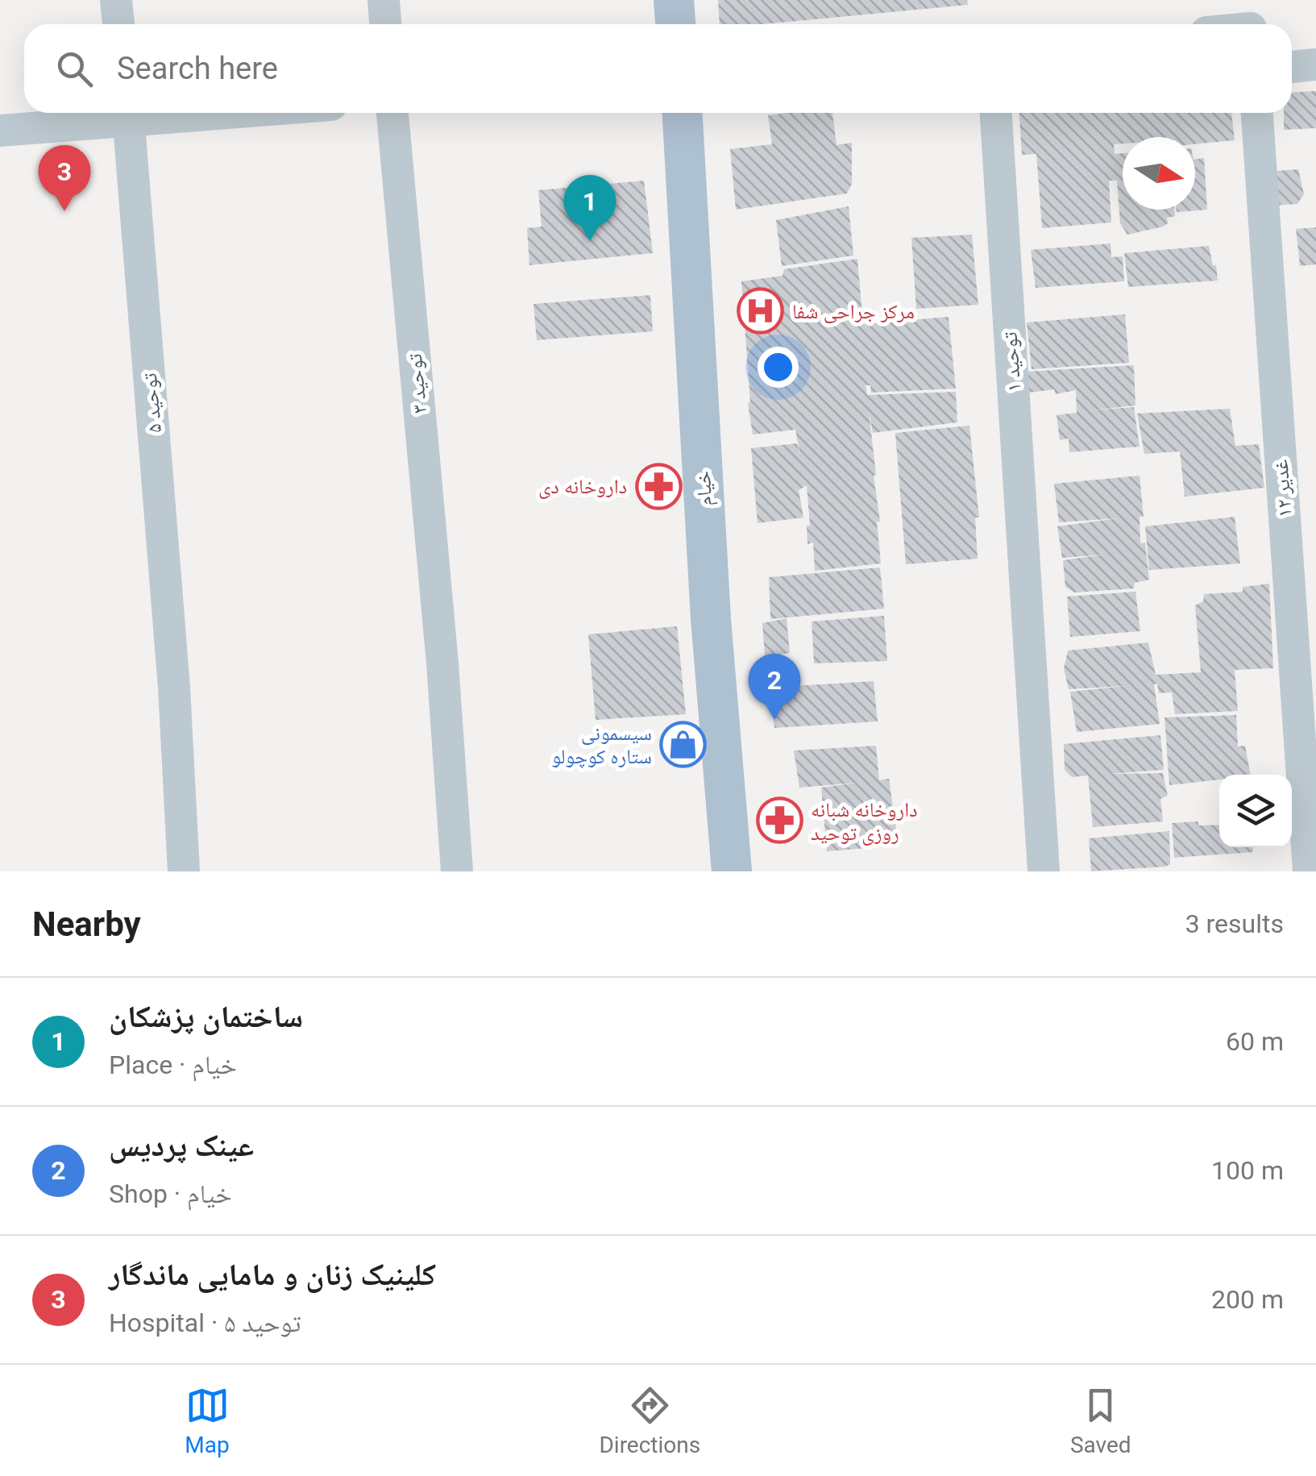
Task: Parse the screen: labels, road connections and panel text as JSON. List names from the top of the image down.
{
  "streets": {
    "main road": ["خیام"],
    "street": [
      "توحید ۱",
      "توحید ۳",
      "توحید ۵",
      "غدیر ۱۲"
    ]
  },
  "places": {
    "hospital": ["مرکز جراحی شفا"],
    "pharmacy": ["داروخانه دی", "داروخانه شبانه روزی توحید"],
    "shop": ["سیسمونی ستاره کوچولو"]
  },
  "north": "right",
  "page": {
    "search": "Search here",
    "pins": ["3", "1", "2"],
    "heading": ["Nearby", "3 results"],
    "list": [
      {
        "mark": "1",
        "name": "ساختمان پزشکان",
        "note": "Place · خیام",
        "value": "60 m"
      },
      {
        "mark": "2",
        "name": "عینک پردیس",
        "note": "Shop · خیام",
        "value": "100 m"
      },
      {
        "mark": "3",
        "name": "کلینیک زنان و مامایی ماندگار",
        "note": "Hospital · توحید ۵",
        "value": "200 m"
      }
    ],
    "nav": ["Map", "Directions", "Saved"]
  }
}
